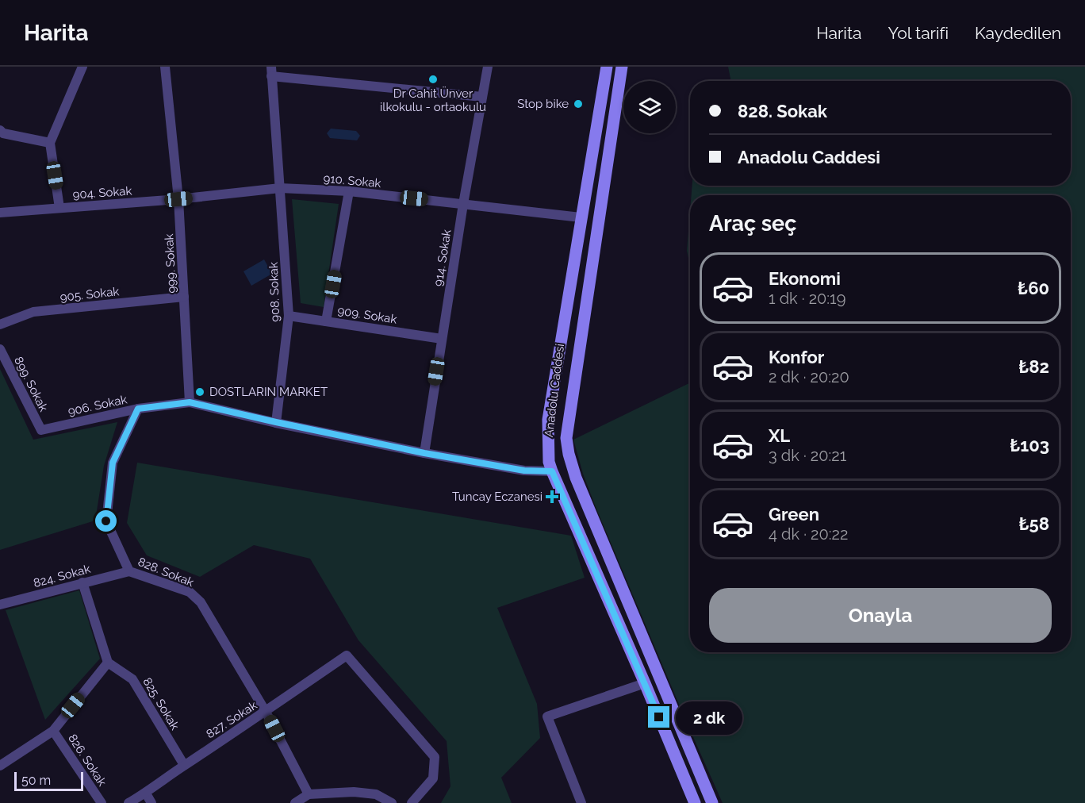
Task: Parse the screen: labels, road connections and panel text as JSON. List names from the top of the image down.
{
  "streets": {
    "main road": ["Anadolu Caddesi"],
    "street": [
      "910. Sokak",
      "904. Sokak",
      "914. Sokak",
      "999. Sokak",
      "908. Sokak",
      "905. Sokak",
      "909. Sokak",
      "899. Sokak",
      "906. Sokak",
      "828. Sokak",
      "824. Sokak",
      "825. Sokak",
      "827. Sokak",
      "826. Sokak"
    ]
  },
  "crossings": [
    ["910. Sokak", "904. Sokak"],
    ["910. Sokak", "914. Sokak"],
    ["910. Sokak", "999. Sokak"],
    ["910. Sokak", "908. Sokak"],
    ["910. Sokak", "Anadolu Caddesi"],
    ["904. Sokak", "999. Sokak"],
    ["914. Sokak", "909. Sokak"],
    ["914. Sokak", "906. Sokak"],
    ["999. Sokak", "905. Sokak"],
    ["999. Sokak", "906. Sokak"],
    ["908. Sokak", "909. Sokak"],
    ["908. Sokak", "906. Sokak"],
    ["899. Sokak", "906. Sokak"],
    ["Anadolu Caddesi", "906. Sokak"],
    ["906. Sokak", "828. Sokak"],
    ["828. Sokak", "824. Sokak"],
    ["828. Sokak", "827. Sokak"],
    ["825. Sokak", "827. Sokak"]
  ],
  "places": {
    "other": ["Dr Cahit Ünver ilkokulu - ortaokulu", "Stop bike", "DOSTLARIN MARKET"],
    "health": ["Tuncay Eczanesi"]
  },
  "scale_bar": "50 m",
  "page": {
    "header": "Harita",
    "nav": ["Harita", "Yol tarifi", "Kaydedilen"],
    "banner": ["828. Sokak", "Anadolu Caddesi"],
    "heading": "Araç seç",
    "list": [
      {
        "name": "Ekonomi",
        "note": "1 dk · 20:19",
        "value": "₺60"
      },
      {
        "name": "Konfor",
        "note": "2 dk · 20:20",
        "value": "₺82"
      },
      {
        "name": "XL",
        "note": "3 dk · 20:21",
        "value": "₺103"
      },
      {
        "name": "Green",
        "note": "4 dk · 20:22",
        "value": "₺58"
      }
    ],
    "buttons": "Onayla",
    "bubble": "2 dk",
    "scale": "50 m"
  }
}
